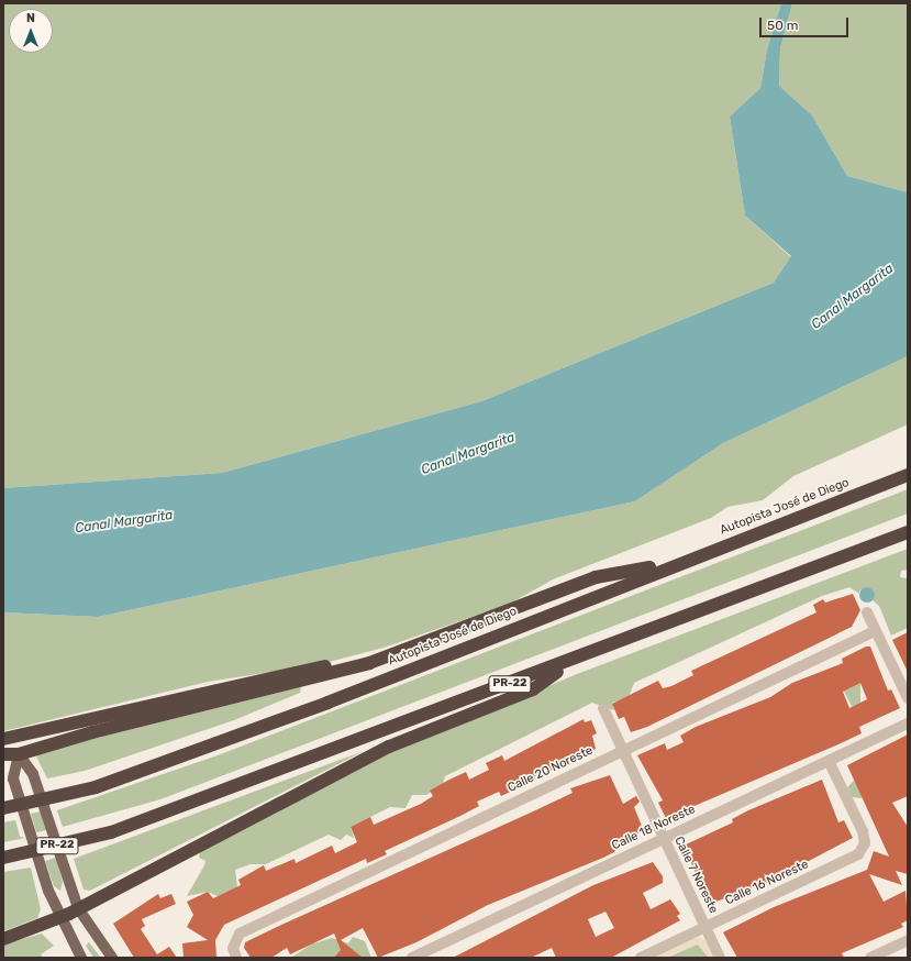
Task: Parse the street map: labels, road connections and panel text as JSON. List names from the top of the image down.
{
  "streets": {
    "highway": ["Autopista José de Diego", "PR-22"],
    "street": [
      "Calle 20 Noreste",
      "Calle 18 Noreste",
      "Calle 7 Noreste",
      "Calle 16 Noreste"
    ]
  },
  "crossings": [
    ["Calle 20 Noreste", "Calle 7 Noreste"],
    ["Calle 18 Noreste", "Calle 7 Noreste"],
    ["Calle 18 Noreste", "Calle 16 Noreste"],
    ["Calle 7 Noreste", "Calle 16 Noreste"]
  ],
  "water": ["Canal Margarita"],
  "scale_bar": "50 m",
  "north": "top"
}
